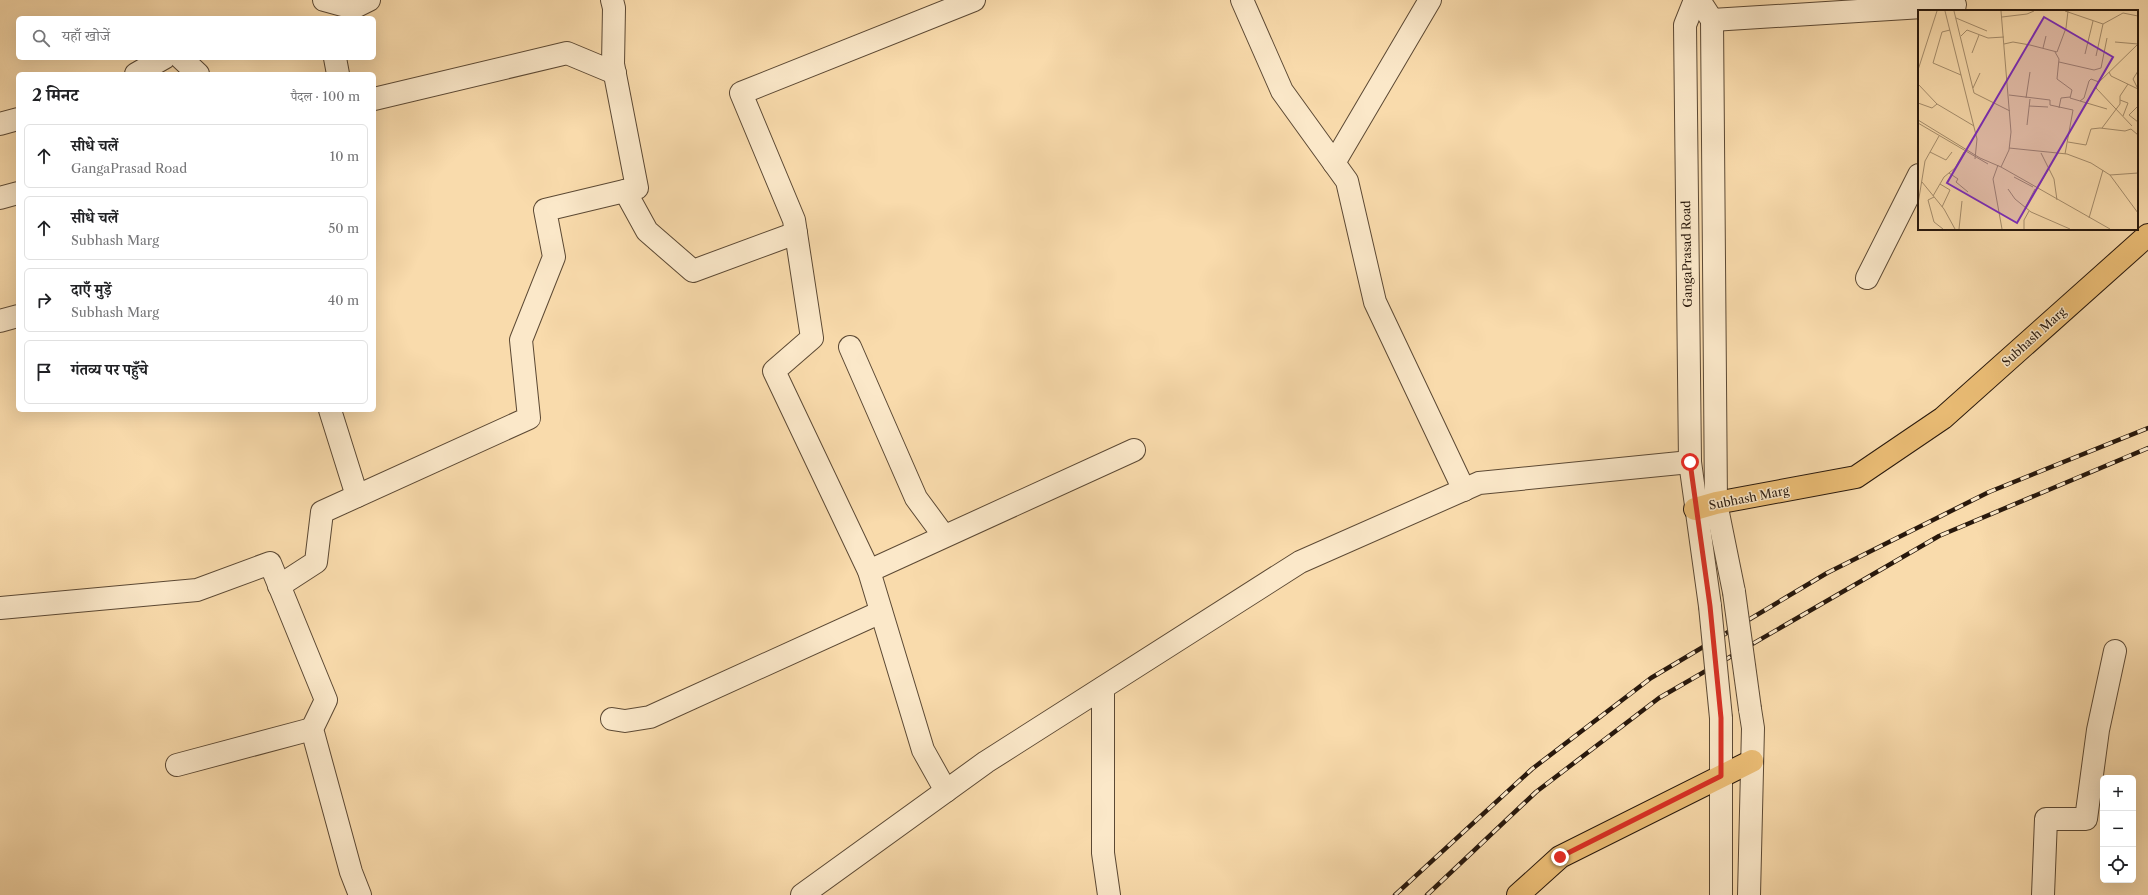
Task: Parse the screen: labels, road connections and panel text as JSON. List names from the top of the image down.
{
  "streets": {
    "main road": ["Subhash Marg"],
    "street": ["GangaPrasad Road"]
  },
  "crossings": [
    ["GangaPrasad Road", "Subhash Marg"]
  ],
  "page": {
    "search": "यहाँ खोजें",
    "heading": ["2 मिनट", "पैदल · 100 m"],
    "list": [
      ["सीधे चलें", "GangaPrasad Road", "10 m"],
      ["सीधे चलें", "Subhash Marg", "50 m"],
      ["दाएँ मुड़ें", "Subhash Marg", "40 m"],
      "गंतव्य पर पहुँचे"
    ],
    "map_buttons": ["+", "−"]
  }
}
